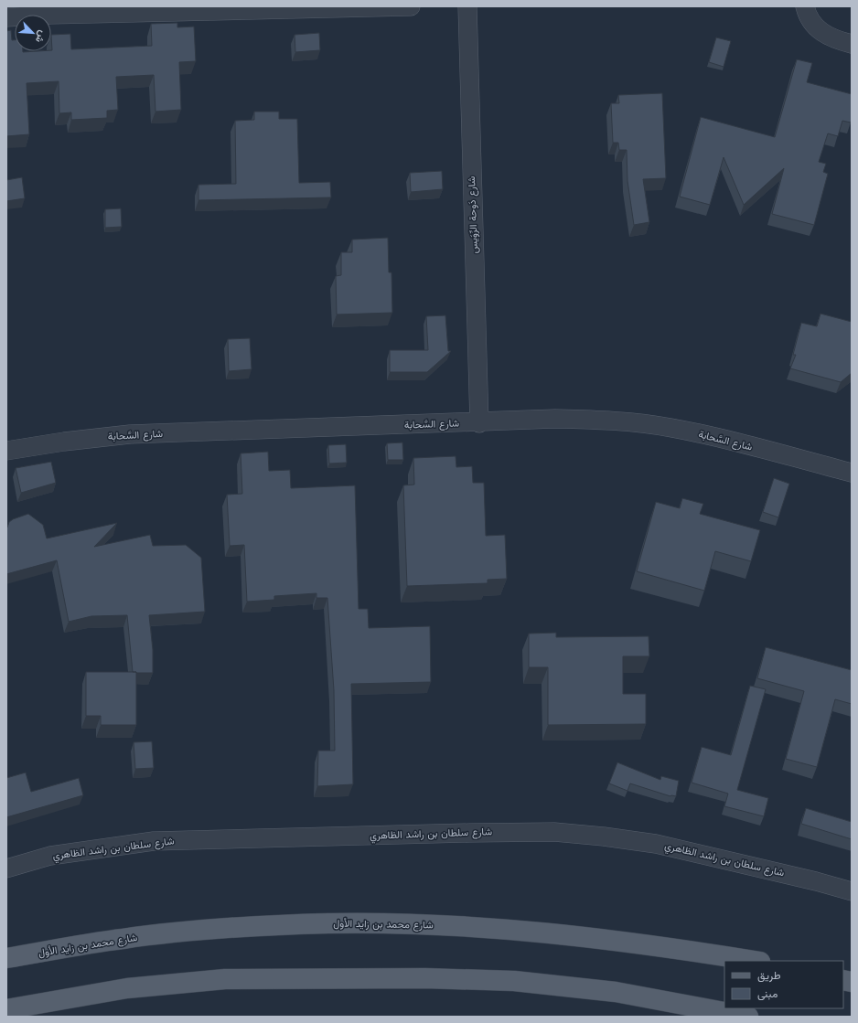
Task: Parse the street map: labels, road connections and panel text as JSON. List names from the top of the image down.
{
  "streets": {
    "main road": ["شارع محمد بن زايد الأول"],
    "street": ["شارع دَوحة الرِّوَيس", "شارع السَّحابة", "شارع سلطان بن راشد الظاهري"]
  },
  "crossings": [
    ["شارع دَوحة الرِّوَيس", "شارع السَّحابة"]
  ],
  "legend": ["طريق", "مبنى"],
  "north": "bottom right"
}
